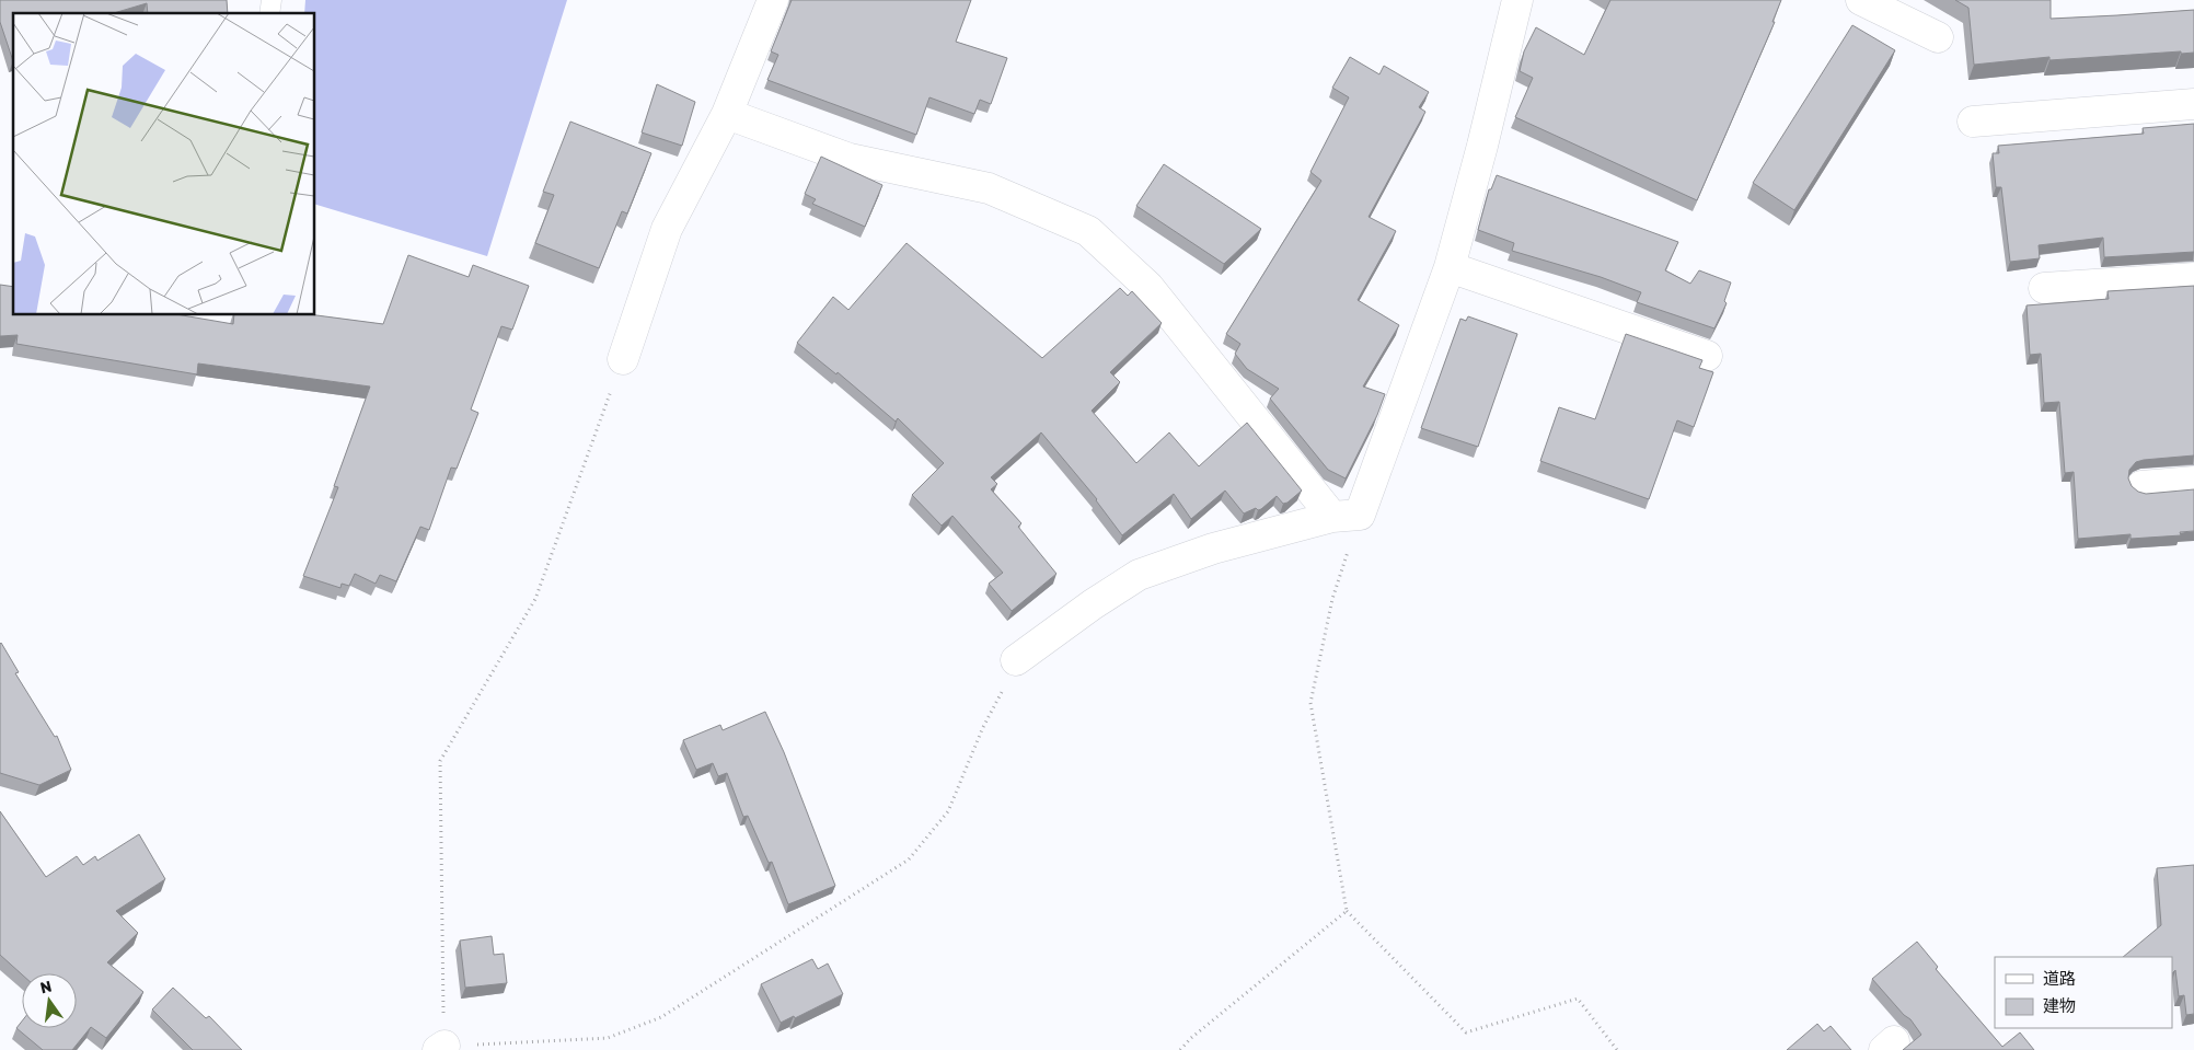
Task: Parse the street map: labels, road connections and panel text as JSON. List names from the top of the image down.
{
  "legend": ["道路", "建物"],
  "north": "top"
}
